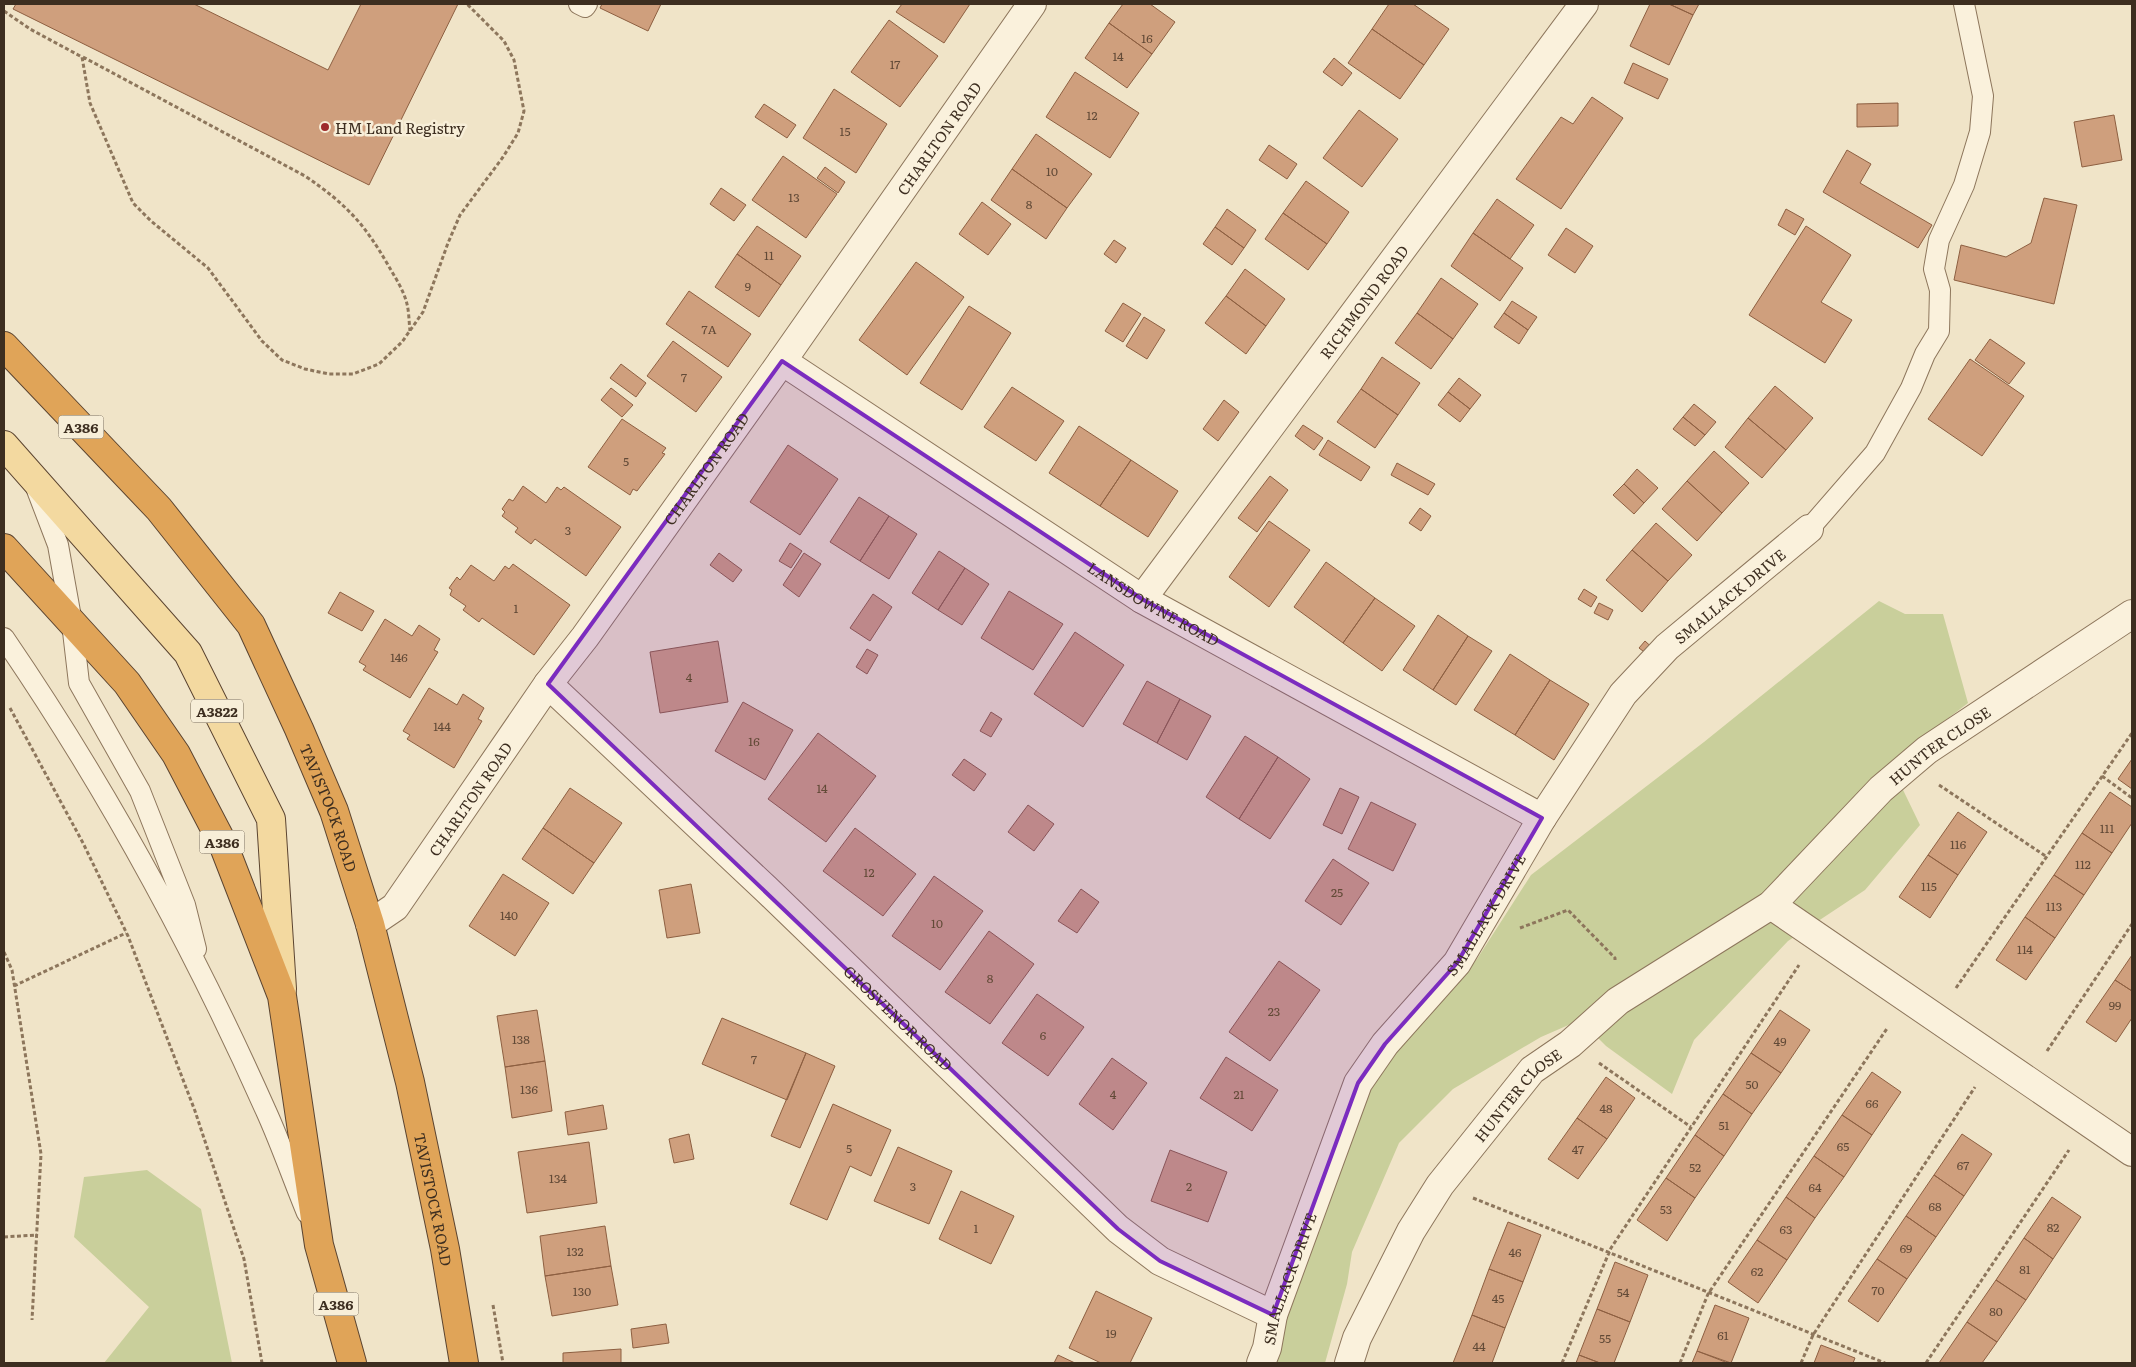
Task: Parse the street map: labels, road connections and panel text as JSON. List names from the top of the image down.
{
  "streets": {
    "highway": ["A386", "TAVISTOCK ROAD"],
    "main road": ["A3822"],
    "street": [
      "CHARLTON ROAD",
      "RICHMOND ROAD",
      "SMALLACK DRIVE",
      "LANSDOWNE ROAD",
      "HUNTER CLOSE",
      "GROSVENOR ROAD"
    ]
  },
  "crossings": [
    ["CHARLTON ROAD", "LANSDOWNE ROAD"],
    ["CHARLTON ROAD", "TAVISTOCK ROAD"],
    ["CHARLTON ROAD", "GROSVENOR ROAD"],
    ["RICHMOND ROAD", "LANSDOWNE ROAD"],
    ["A386", "A3822"],
    ["SMALLACK DRIVE", "LANSDOWNE ROAD"],
    ["SMALLACK DRIVE", "GROSVENOR ROAD"]
  ],
  "places": ["HM Land Registry"],
  "house_numbers": [
    "16",
    "14",
    "17",
    "12",
    "15",
    "10",
    "13",
    "8",
    "11",
    "9",
    "7A",
    "7",
    "5",
    "3",
    "1",
    "146",
    "4",
    "144",
    "16",
    "14",
    "111",
    "116",
    "112",
    "12",
    "115",
    "25",
    "113",
    "140",
    "10",
    "114",
    "8",
    "99",
    "23",
    "6",
    "138",
    "49",
    "7",
    "50",
    "136",
    "4",
    "21",
    "66",
    "48",
    "51",
    "65",
    "5",
    "47",
    "67",
    "52",
    "134",
    "3",
    "2",
    "64",
    "68",
    "53",
    "82",
    "1",
    "63",
    "69",
    "132",
    "46",
    "81",
    "62",
    "70",
    "130",
    "54",
    "45",
    "80",
    "19",
    "61",
    "55",
    "44"
  ]
}
